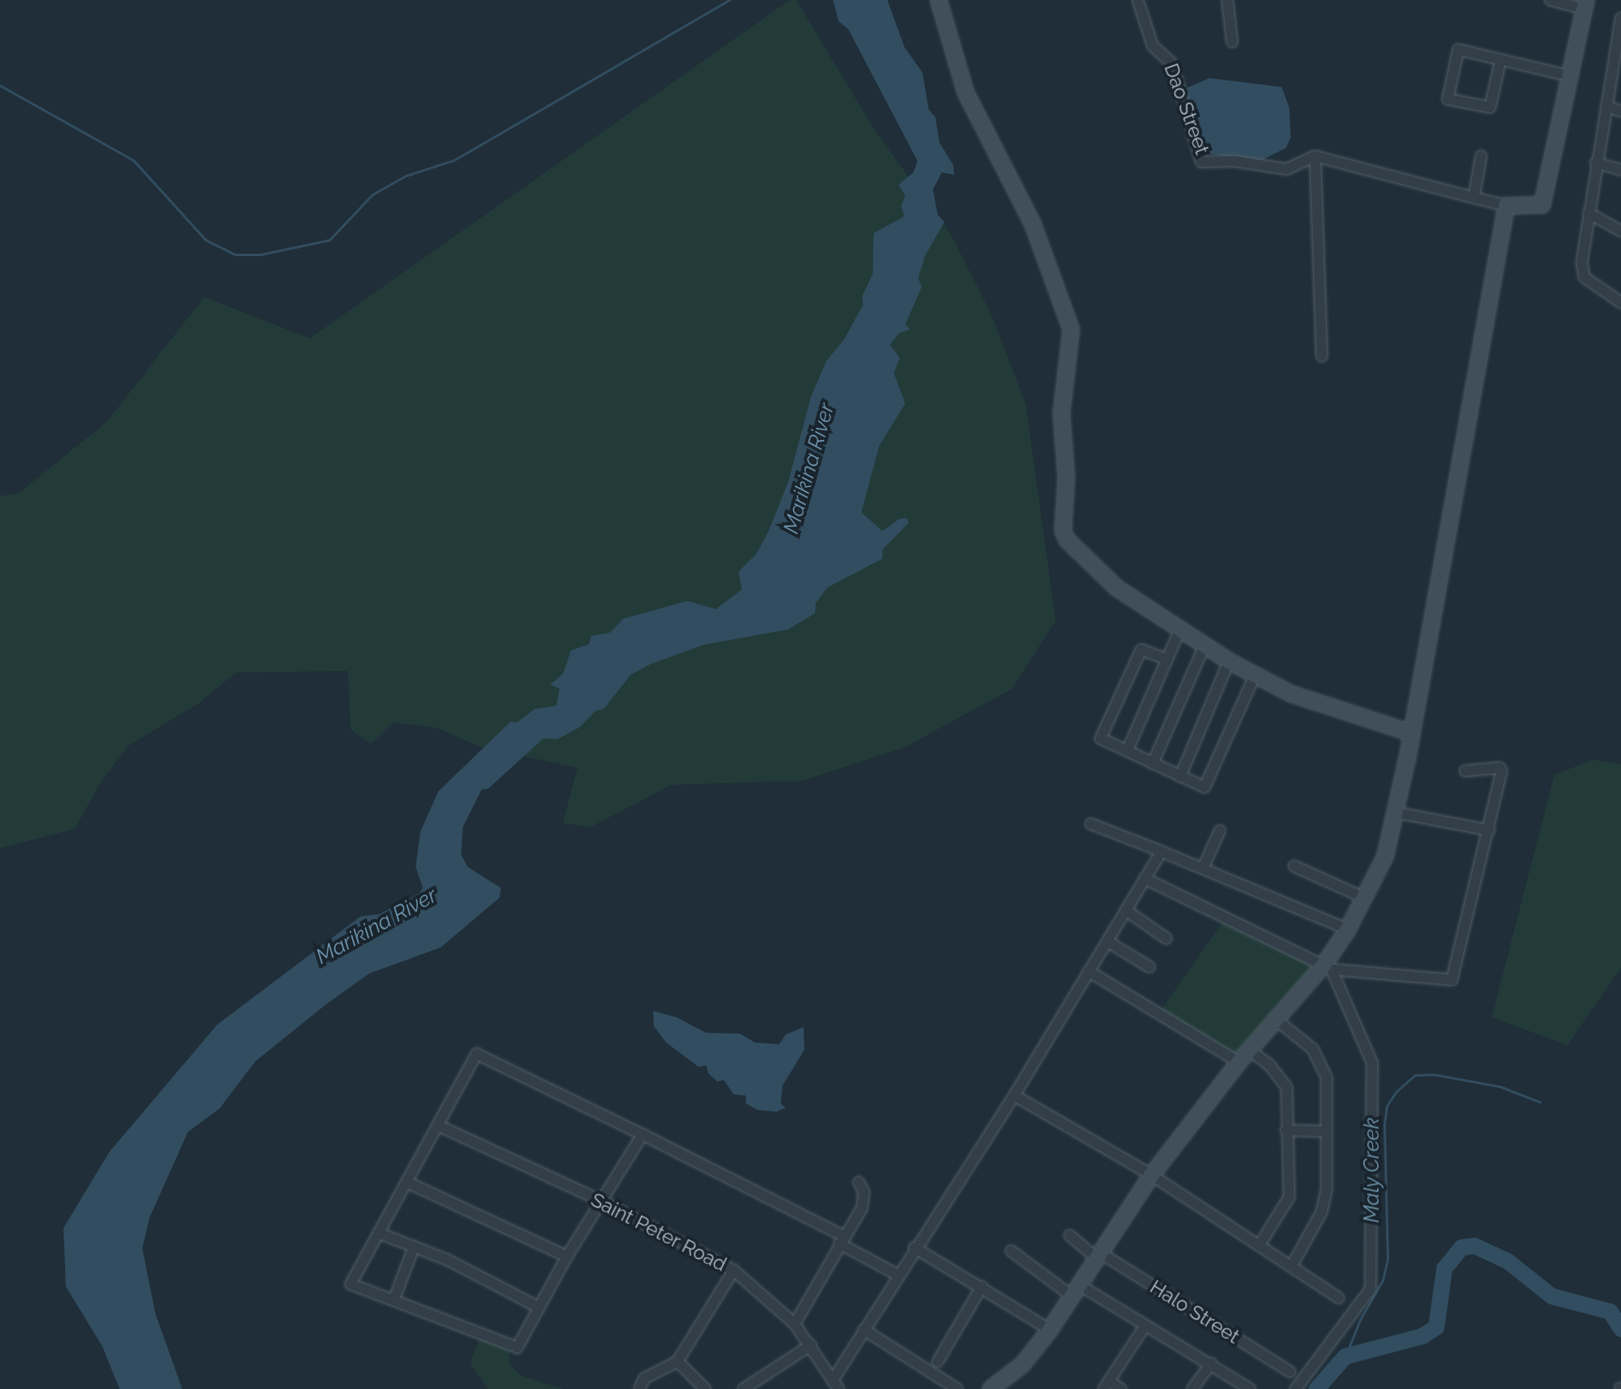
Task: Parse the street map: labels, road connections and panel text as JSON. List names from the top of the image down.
{
  "streets": {
    "street": ["Dao Street", "Saint Peter Road", "Halo Street"]
  },
  "water": ["Marikina River", "Maly Creek"]
}
